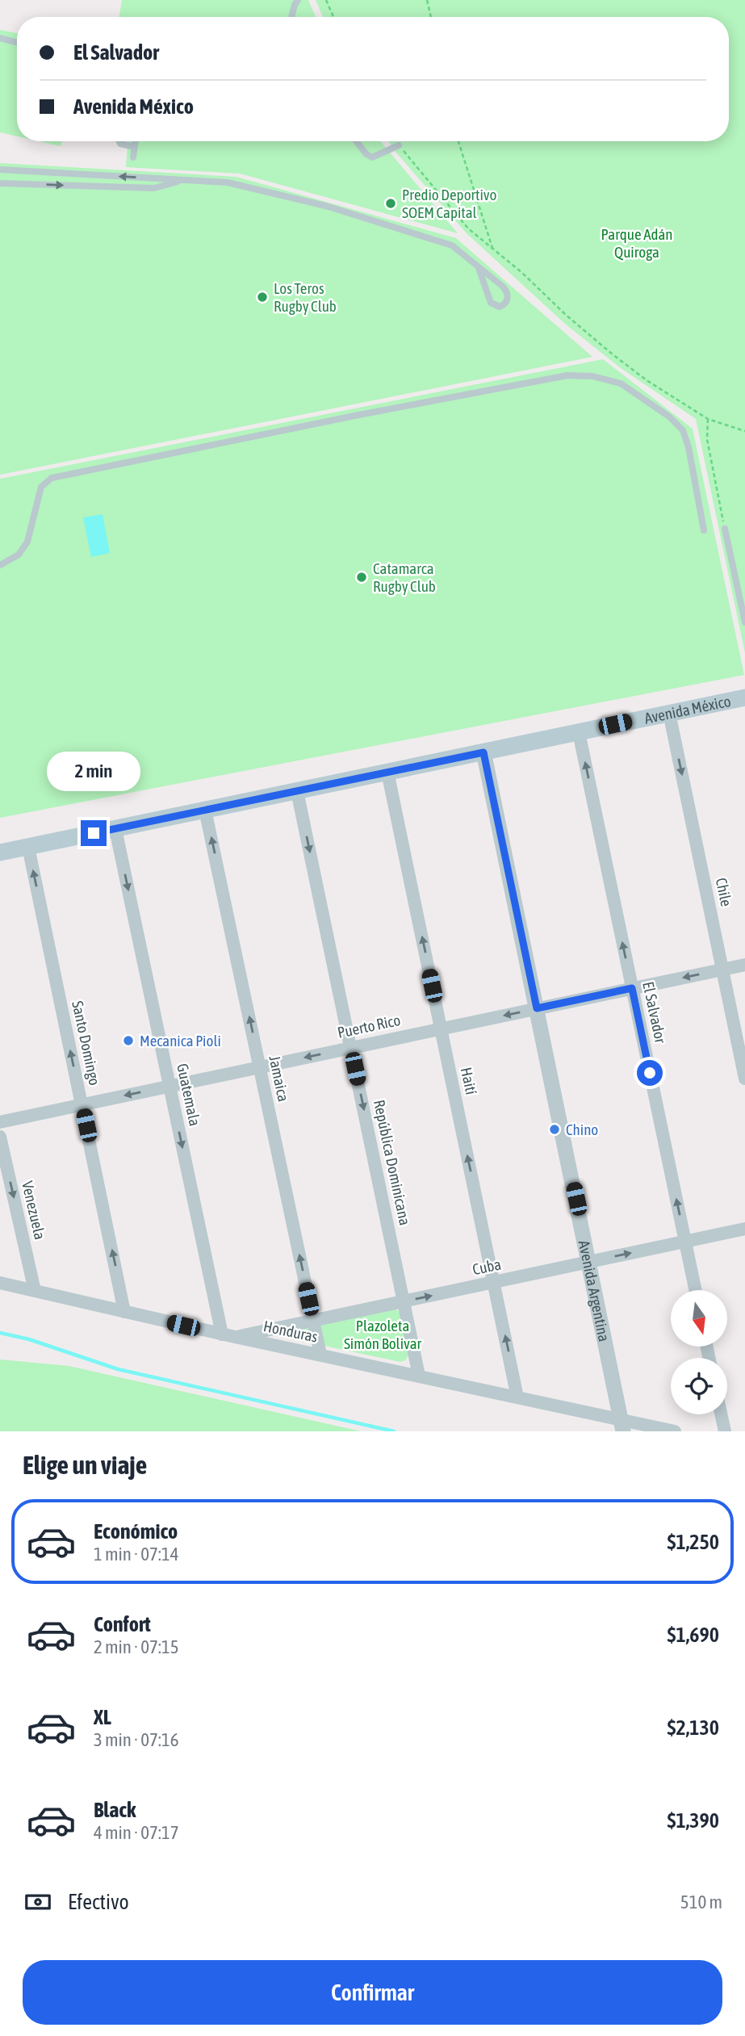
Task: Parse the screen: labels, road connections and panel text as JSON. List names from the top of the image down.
{
  "streets": {
    "main road": ["Avenida México"],
    "street": [
      "Chile",
      "El Salvador",
      "Puerto Rico",
      "Santo Domingo",
      "Jamaica",
      "Haití",
      "Guatemala",
      "República Dominicana",
      "Venezuela",
      "Cuba",
      "Avenida Argentina",
      "Honduras"
    ]
  },
  "crossings": [
    ["Avenida México", "Chile"],
    ["Avenida México", "El Salvador"],
    ["Avenida México", "Santo Domingo"],
    ["Avenida México", "Jamaica"],
    ["Avenida México", "Haití"],
    ["Avenida México", "Guatemala"],
    ["Avenida México", "República Dominicana"],
    ["Avenida México", "Avenida Argentina"],
    ["Chile", "Puerto Rico"],
    ["El Salvador", "Puerto Rico"],
    ["El Salvador", "Cuba"],
    ["Puerto Rico", "Santo Domingo"],
    ["Puerto Rico", "Jamaica"],
    ["Puerto Rico", "Haití"],
    ["Puerto Rico", "Guatemala"],
    ["Puerto Rico", "República Dominicana"],
    ["Puerto Rico", "Avenida Argentina"],
    ["Santo Domingo", "Honduras"],
    ["Jamaica", "Cuba"],
    ["Jamaica", "Honduras"],
    ["Haití", "Cuba"],
    ["Haití", "Honduras"],
    ["Guatemala", "Cuba"],
    ["Guatemala", "Honduras"],
    ["República Dominicana", "Cuba"],
    ["República Dominicana", "Honduras"],
    ["Venezuela", "Honduras"],
    ["Cuba", "Avenida Argentina"],
    ["Cuba", "Honduras"],
    ["Avenida Argentina", "Honduras"]
  ],
  "one_way": [
    "Chile",
    "El Salvador",
    "Puerto Rico",
    "Santo Domingo",
    "Jamaica",
    "Haití",
    "Guatemala",
    "República Dominicana",
    "Venezuela",
    "Cuba"
  ],
  "parks": ["Parque Adán Quiroga", "Plazoleta Simón Bolivar"],
  "places": [
    "Predio Deportivo SOEM Capital",
    "Los Teros Rugby Club",
    "Catamarca Rugby Club",
    "Mecanica Pioli",
    "Chino"
  ],
  "north": "bottom",
  "page": {
    "banner": ["El Salvador", "Avenida México"],
    "bubble": "2 min",
    "heading": "Elige un viaje",
    "list": [
      {
        "name": "Económico",
        "note": "1 min · 07:14",
        "value": "$1,250"
      },
      {
        "name": "Confort",
        "note": "2 min · 07:15",
        "value": "$1,690"
      },
      {
        "name": "XL",
        "note": "3 min · 07:16",
        "value": "$2,130"
      },
      {
        "name": "Black",
        "note": "4 min · 07:17",
        "value": "$1,390"
      }
    ],
    "pay": ["Efectivo", "510 m"],
    "buttons": "Confirmar"
  }
}
